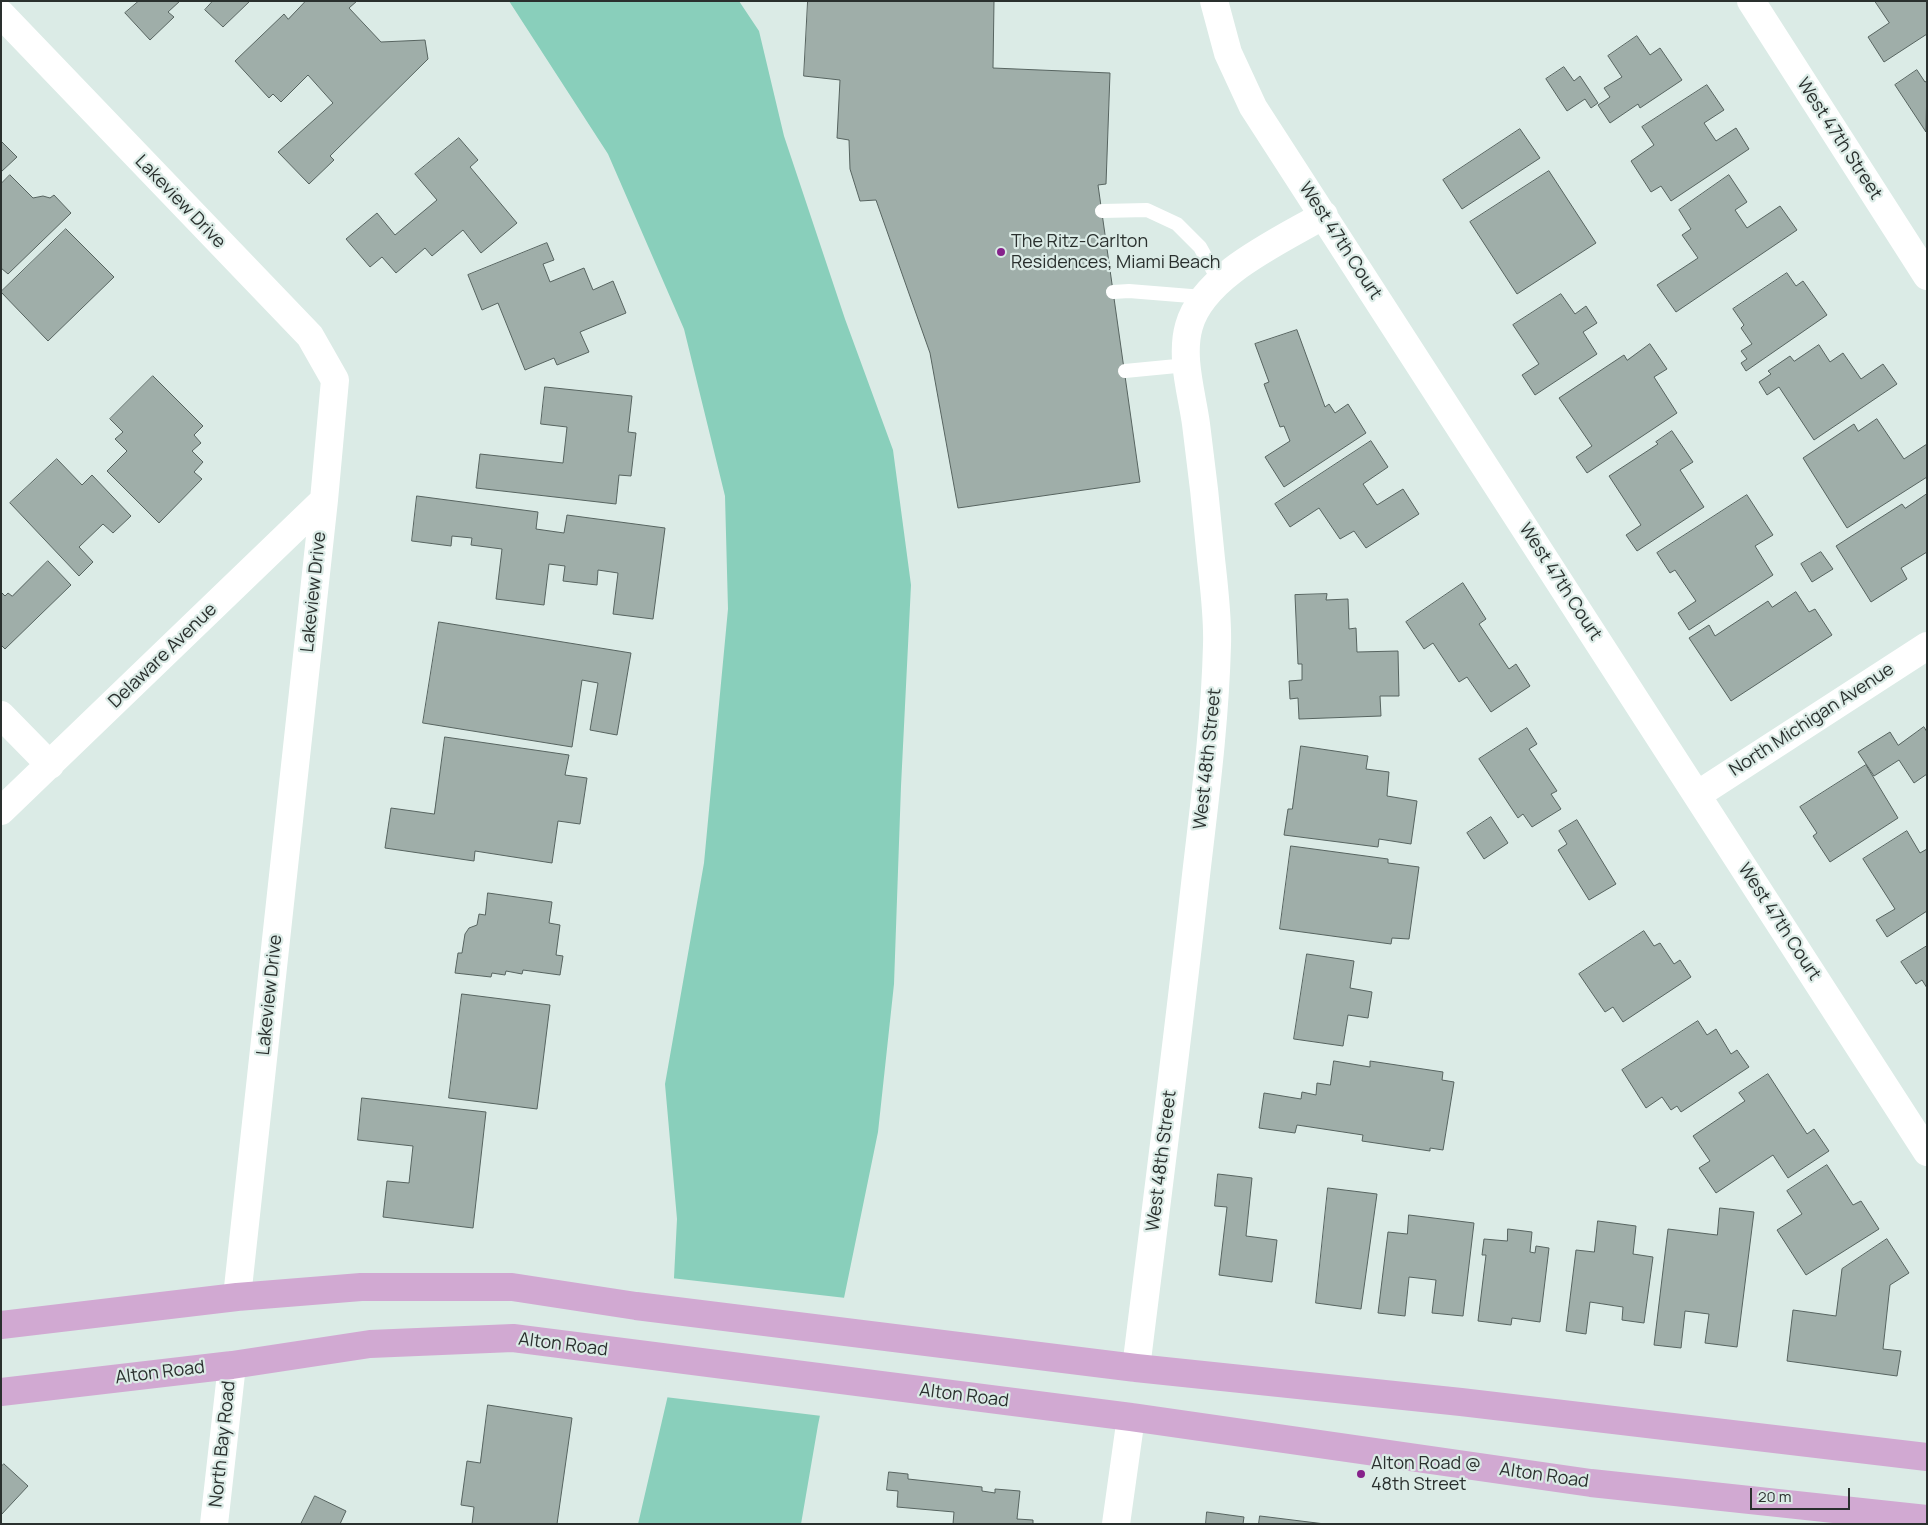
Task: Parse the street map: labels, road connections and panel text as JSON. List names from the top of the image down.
{
  "streets": {
    "main road": ["Alton Road"],
    "street": [
      "West 47th Street",
      "Lakeview Drive",
      "West 47th Court",
      "Delaware Avenue",
      "North Michigan Avenue",
      "West 48th Street",
      "North Bay Road"
    ]
  },
  "crossings": [
    ["Lakeview Drive", "Delaware Avenue"],
    ["West 47th Court", "North Michigan Avenue"],
    ["West 47th Court", "West 48th Street"],
    ["Alton Road", "North Bay Road"]
  ],
  "places": ["The Ritz-Carlton Residences, Miami Beach", "Alton Road @ 48th Street"],
  "scale_bar": "20 m"
}
